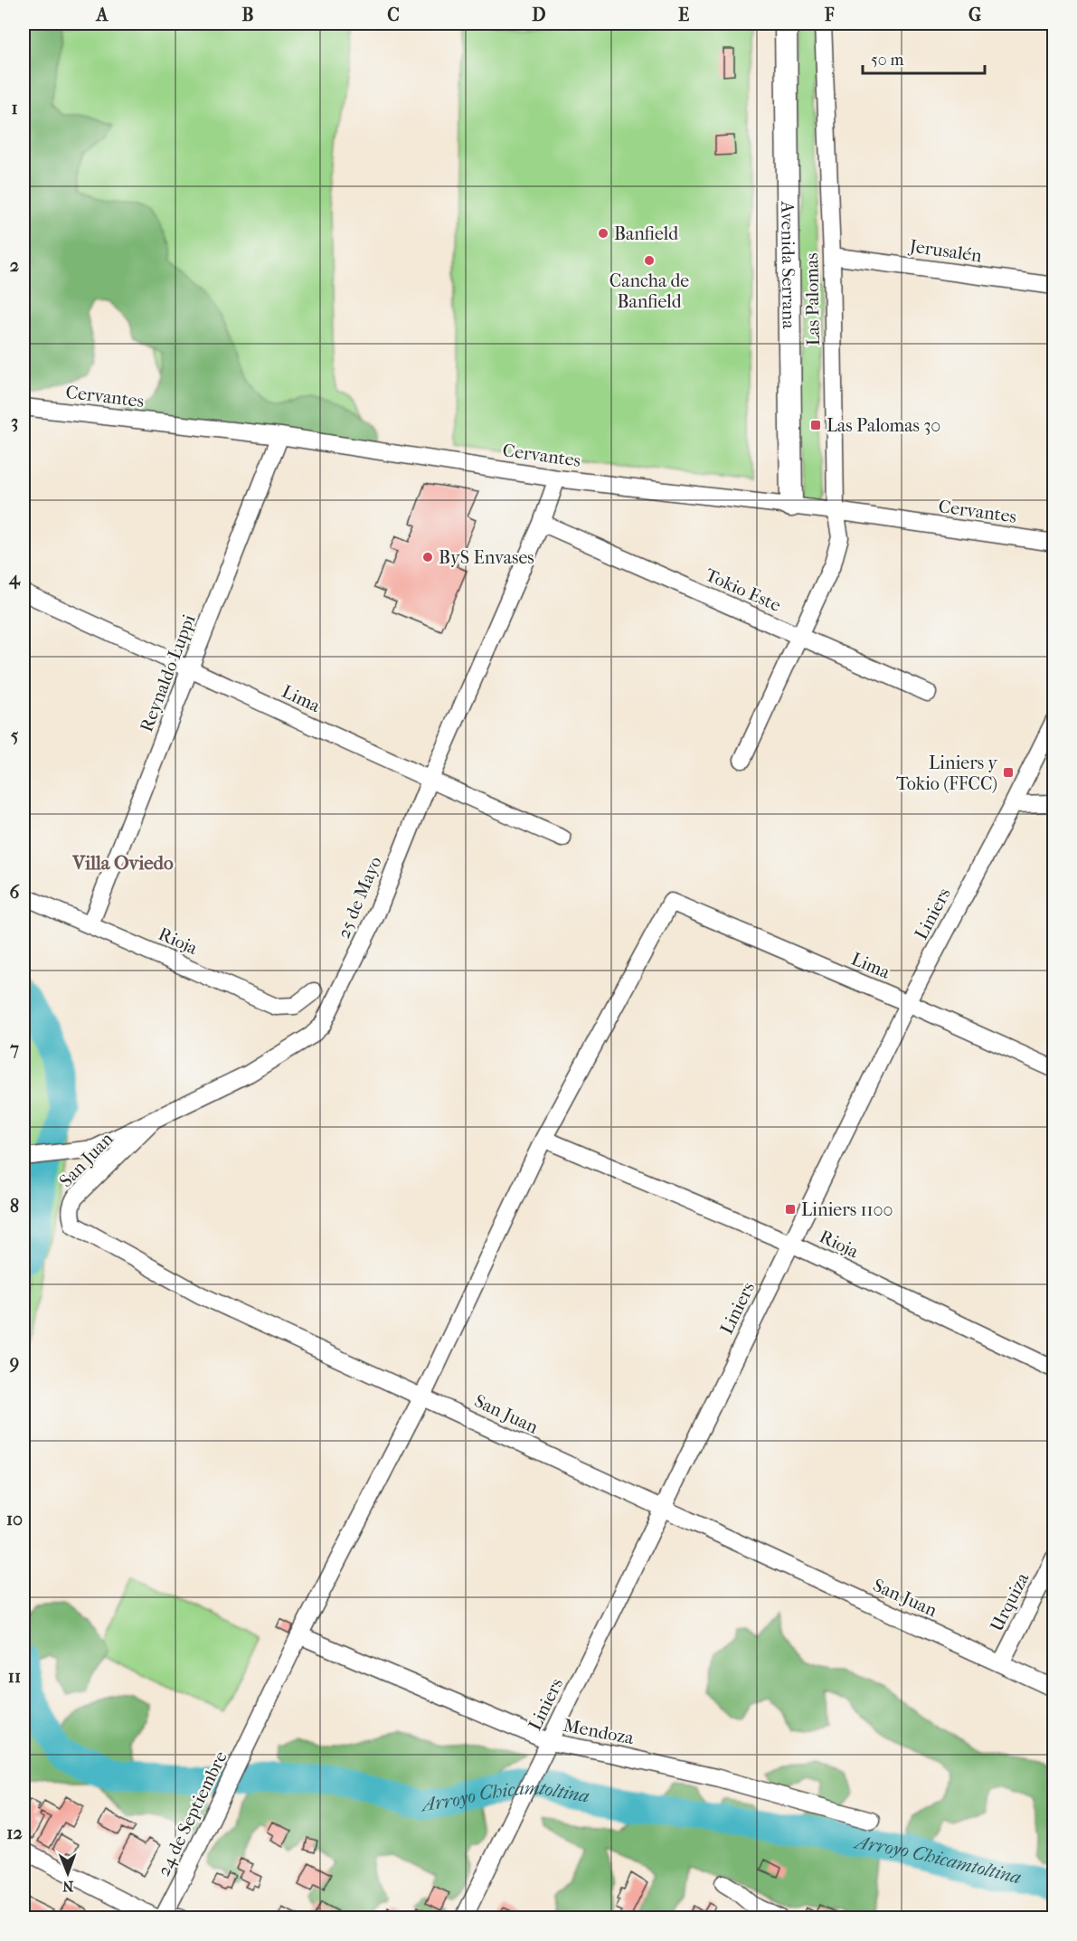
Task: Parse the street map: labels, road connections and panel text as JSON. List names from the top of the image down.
{
  "streets": {
    "main road": ["Avenida Serrana"],
    "street": [
      "Jerusalén",
      "Las Palomas",
      "Cervantes",
      "Tokio Este",
      "Reynaldo Luppi",
      "Lima",
      "25 de Mayo",
      "Liniers",
      "Rioja",
      "San Juan",
      "Urquiza",
      "Mendoza",
      "24 de Septiembre"
    ]
  },
  "crossings": [
    ["Jerusalén", "Las Palomas"],
    ["Avenida Serrana", "Cervantes"],
    ["Las Palomas", "Cervantes"],
    ["Cervantes", "Reynaldo Luppi"],
    ["Cervantes", "25 de Mayo"],
    ["Tokio Este", "25 de Mayo"],
    ["Reynaldo Luppi", "Lima"],
    ["Reynaldo Luppi", "Rioja"],
    ["Lima", "25 de Mayo"],
    ["Lima", "Liniers"],
    ["Lima", "24 de Septiembre"],
    ["25 de Mayo", "San Juan"],
    ["Liniers", "Rioja"],
    ["Liniers", "San Juan"],
    ["Liniers", "Mendoza"],
    ["Rioja", "24 de Septiembre"],
    ["San Juan", "Urquiza"],
    ["San Juan", "24 de Septiembre"],
    ["Mendoza", "24 de Septiembre"]
  ],
  "districts": ["Villa Oviedo"],
  "water": ["Arroyo Chicamtoltina"],
  "places": {
    "other": ["Banfield", "Cancha de Banfield", "ByS Envases"],
    "transit": ["Las Palomas 30", "Liniers y Tokio (FFCC)", "Liniers 1100"]
  },
  "scale_bar": "50 m",
  "north": "bottom",
  "grid": {
    "columns": [
      "A",
      "B",
      "C",
      "D",
      "E",
      "F",
      "G"
    ],
    "rows": [
      "1",
      "2",
      "3",
      "4",
      "5",
      "6",
      "7",
      "8",
      "9",
      "10",
      "11",
      "12"
    ]
  }
}
